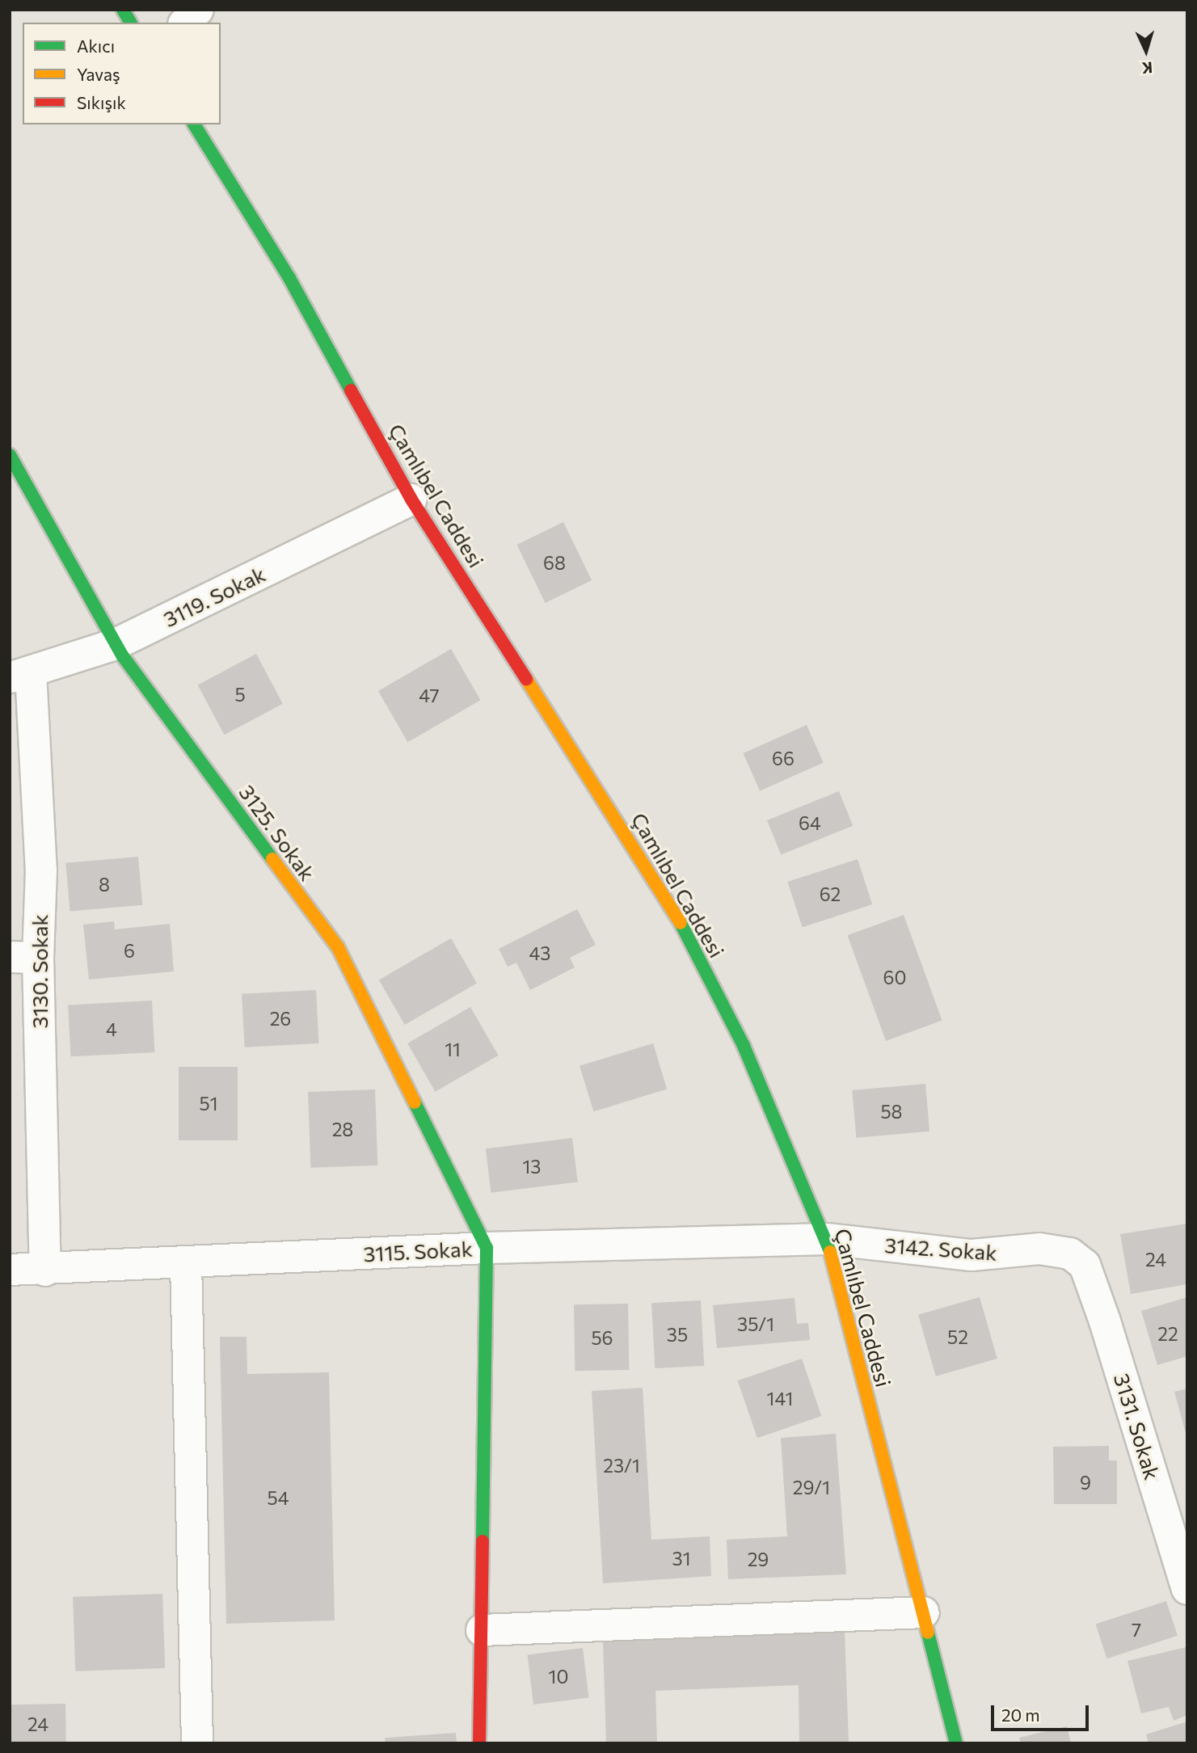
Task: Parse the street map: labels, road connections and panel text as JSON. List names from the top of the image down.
{
  "streets": {
    "street": [
      "Çamlıbel Caddesi",
      "3119. Sokak",
      "3125. Sokak",
      "3130. Sokak",
      "3142. Sokak",
      "3115. Sokak",
      "3131. Sokak"
    ]
  },
  "crossings": [
    ["Çamlıbel Caddesi", "3119. Sokak"],
    ["Çamlıbel Caddesi", "3142. Sokak"],
    ["Çamlıbel Caddesi", "3115. Sokak"],
    ["3119. Sokak", "3125. Sokak"],
    ["3119. Sokak", "3130. Sokak"],
    ["3125. Sokak", "3115. Sokak"],
    ["3130. Sokak", "3115. Sokak"],
    ["3142. Sokak", "3115. Sokak"],
    ["3142. Sokak", "3131. Sokak"]
  ],
  "house_numbers": [
    "68",
    "5",
    "47",
    "66",
    "64",
    "8",
    "62",
    "6",
    "43",
    "60",
    "26",
    "4",
    "11",
    "51",
    "58",
    "28",
    "13",
    "24",
    "35/1",
    "22",
    "35",
    "52",
    "56",
    "141",
    "23/1",
    "9",
    "29/1",
    "54",
    "31",
    "29",
    "7",
    "10",
    "24"
  ],
  "legend": ["Akıcı", "Yavaş", "Sıkışık"],
  "scale_bar": "20 m",
  "north": "bottom"
}
